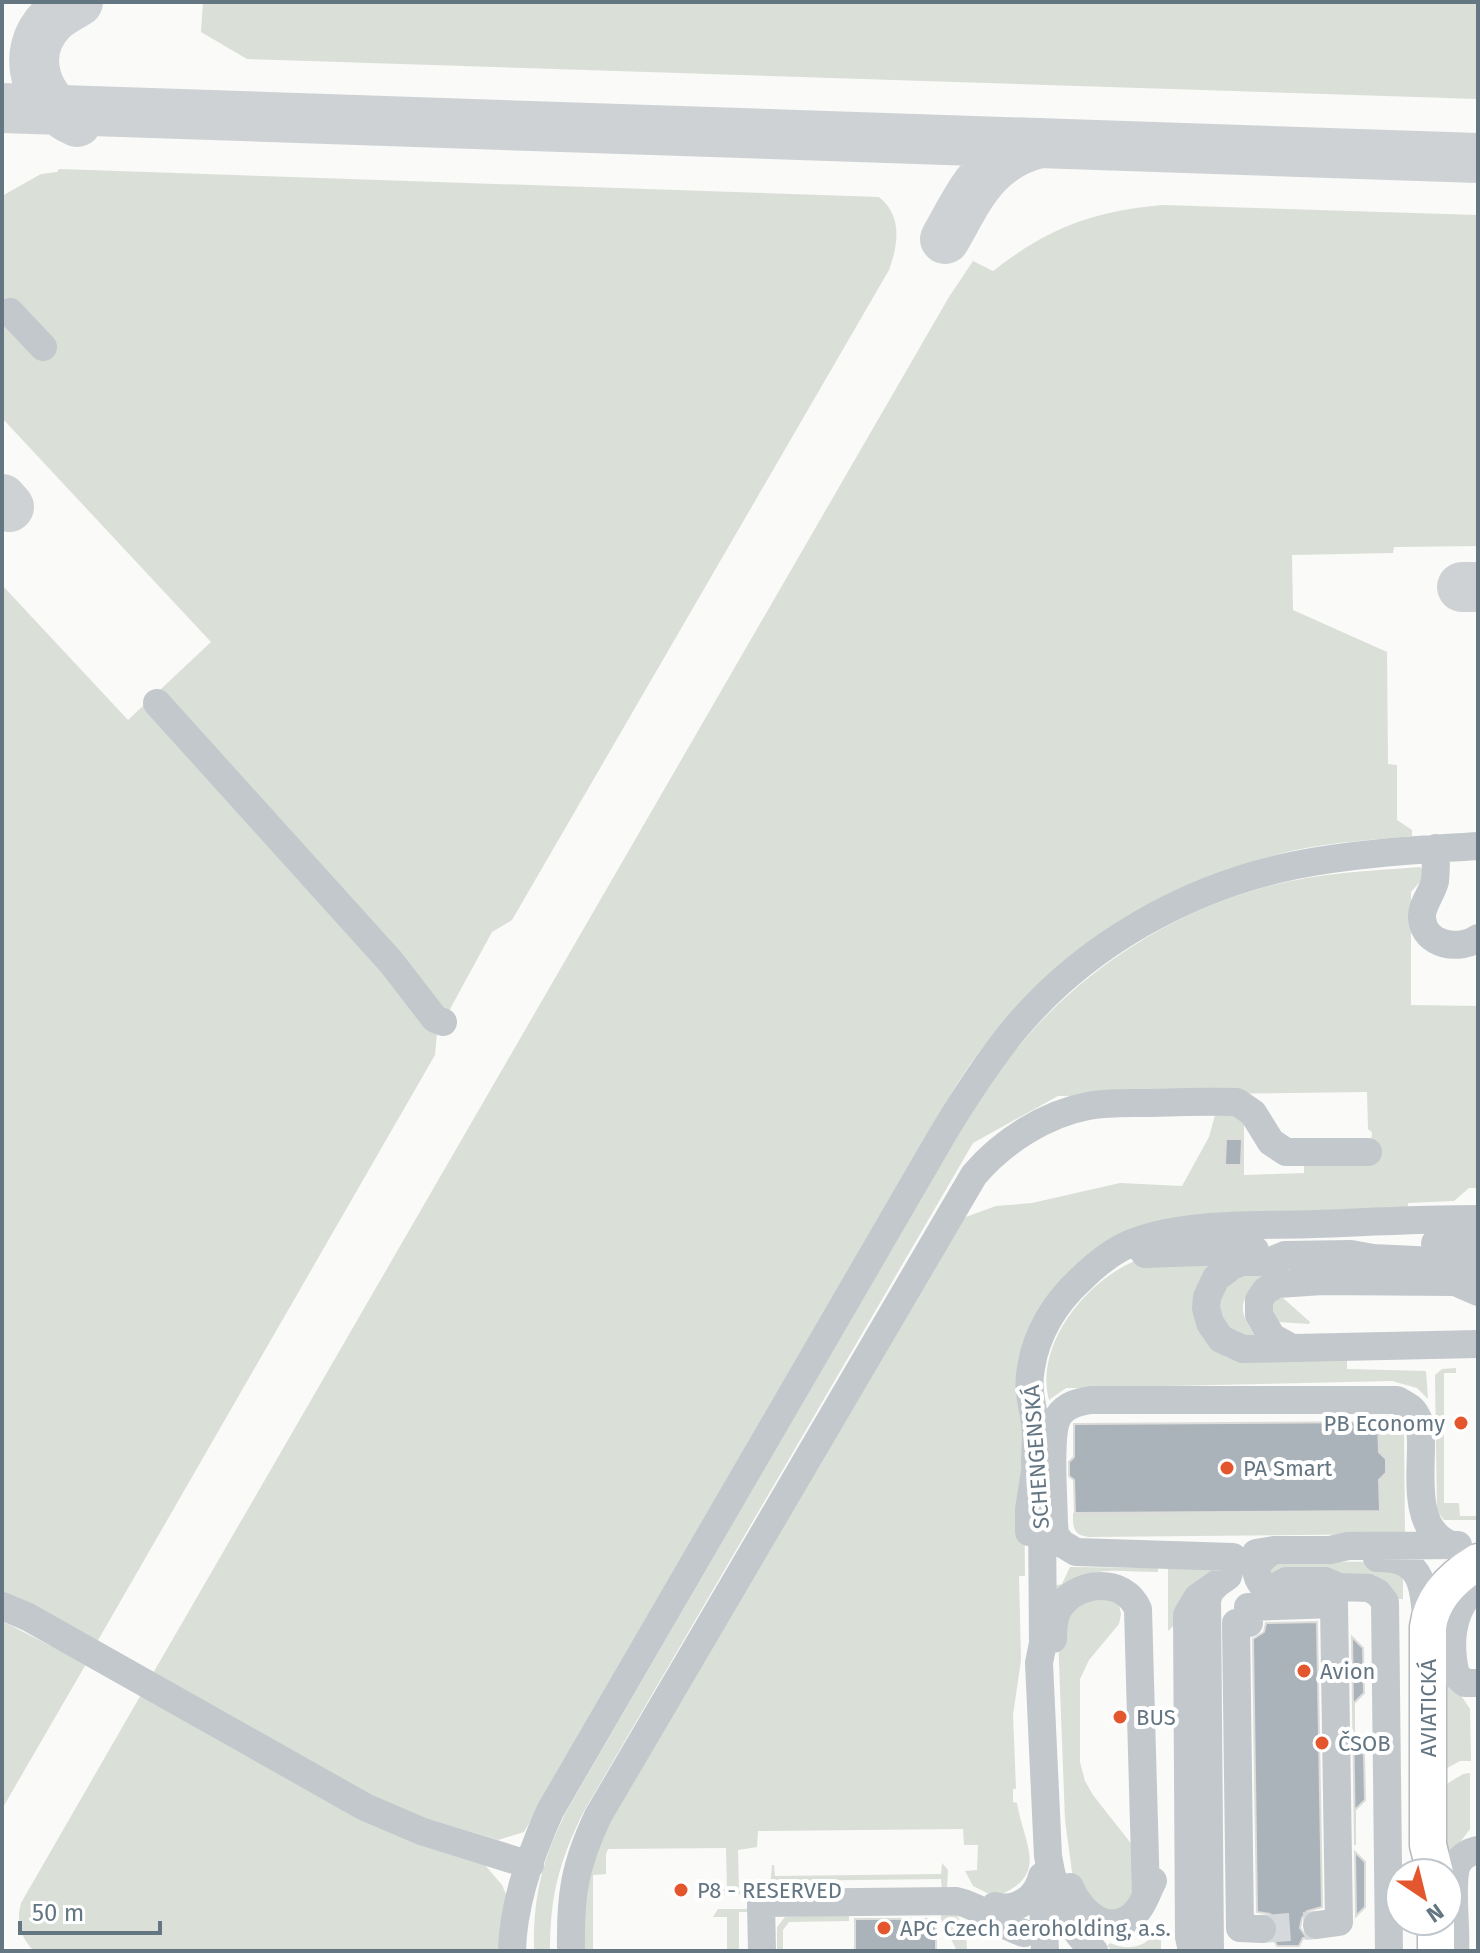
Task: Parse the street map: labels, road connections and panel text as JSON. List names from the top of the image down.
{
  "streets": {
    "main road": ["AVIATICKÁ"],
    "street": ["SCHENGENSKÁ"]
  },
  "places": [
    "PB Economy",
    "PA Smart",
    "Avion",
    "BUS",
    "ČSOB",
    "P8 - RESERVED",
    "APC Czech aeroholding, a.s."
  ],
  "scale_bar": "50 m",
  "north": "bottom right"
}
